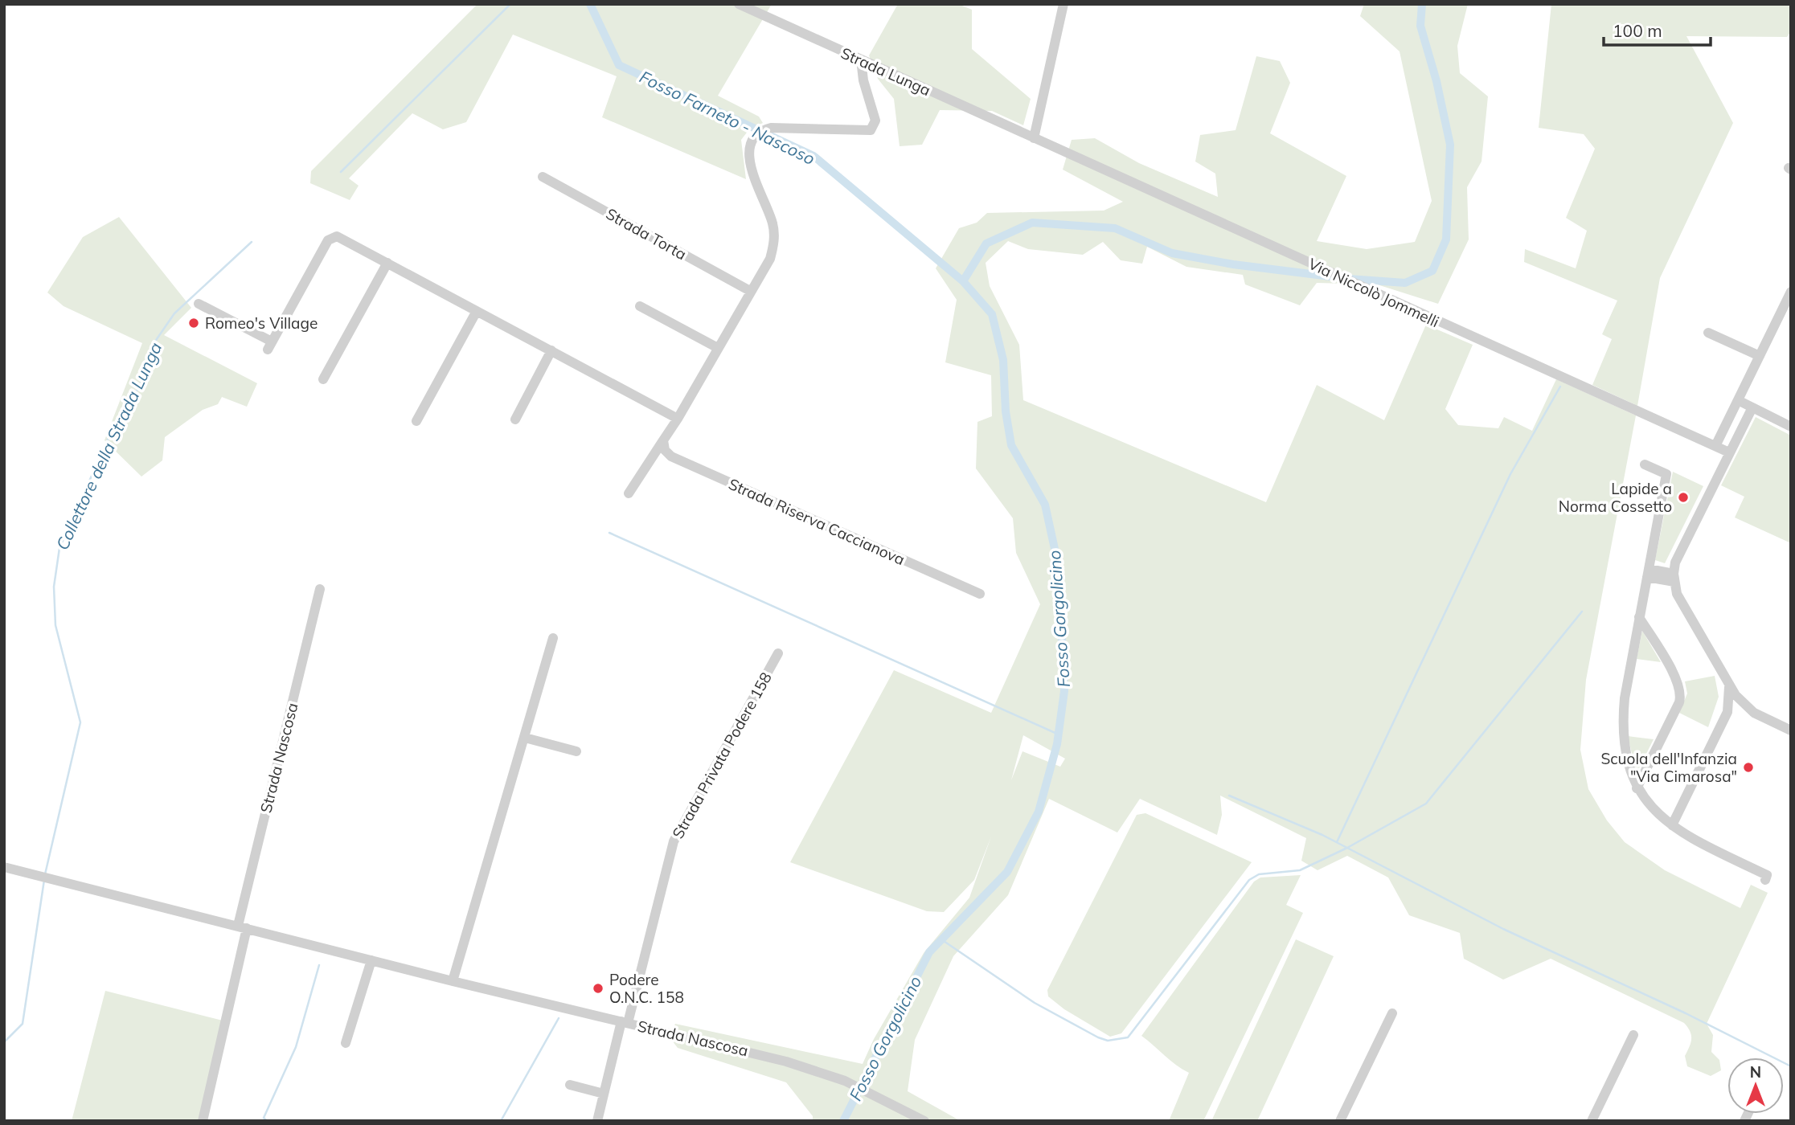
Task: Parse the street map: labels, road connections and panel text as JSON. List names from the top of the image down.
{
  "streets": {
    "street": [
      "Strada Lunga",
      "Strada Torta",
      "Via Niccolò Jommelli",
      "Strada Riserva Caccianova",
      "Strada Privata Podere 158",
      "Strada Nascosa"
    ]
  },
  "crossings": [
    ["Strada Lunga", "Via Niccolò Jommelli"],
    ["Strada Privata Podere 158", "Strada Nascosa"]
  ],
  "water": ["Fosso Farneto - Nascoso", "Collettore della Strada Lunga", "Fosso Gorgolicino"],
  "places": [
    "Romeo's Village",
    "Lapide a Norma Cossetto",
    "Scuola dell'Infanzia \"Via Cimarosa\"",
    "Podere O.N.C. 158"
  ],
  "scale_bar": "100 m",
  "north": "top"
}
